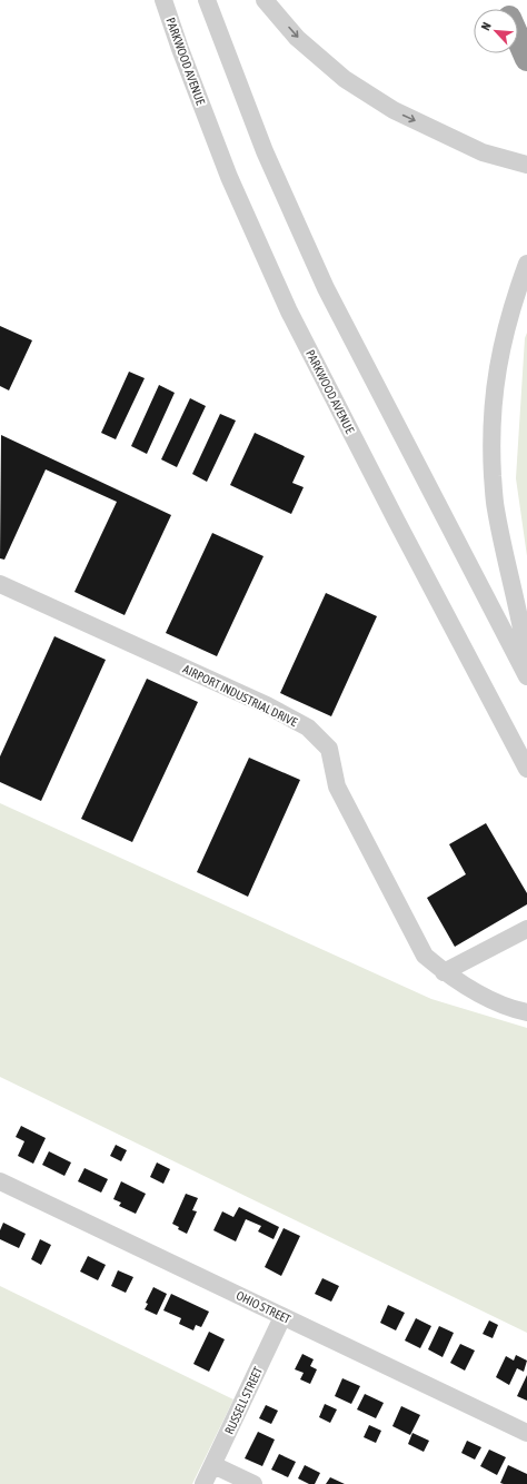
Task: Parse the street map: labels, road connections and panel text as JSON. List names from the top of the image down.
{
  "streets": {
    "street": [
      "PARKWOOD AVENUE",
      "AIRPORT INDUSTRIAL DRIVE",
      "OHIO STREET",
      "RUSSELL STREET"
    ]
  },
  "crossings": [
    ["OHIO STREET", "RUSSELL STREET"]
  ],
  "north": "top left"
}
